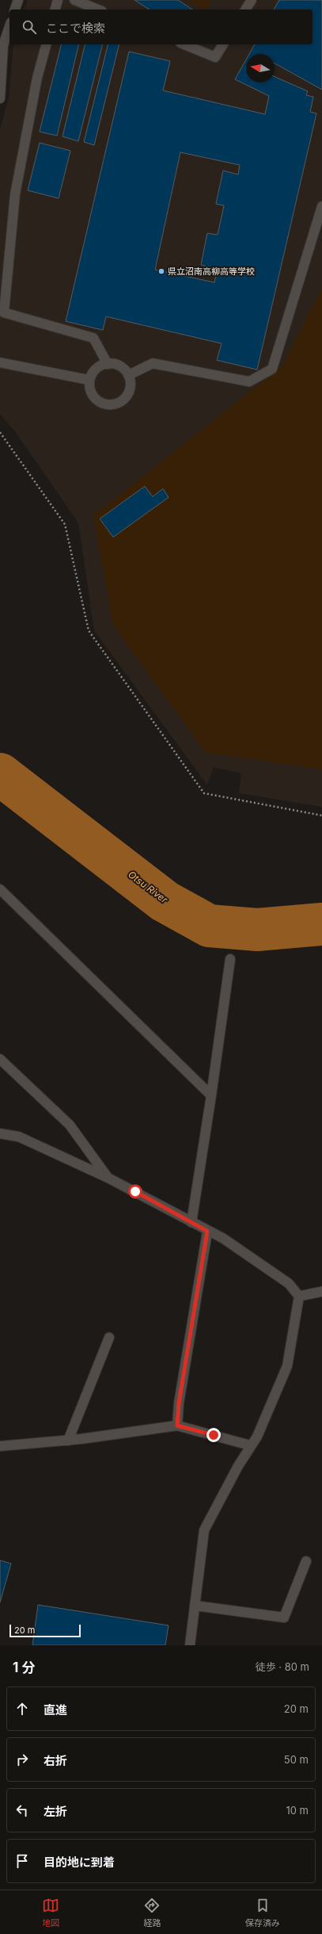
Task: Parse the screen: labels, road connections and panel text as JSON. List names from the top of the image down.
{
  "water": ["Otsu River"],
  "places": ["県立沼南高柳高等学校"],
  "scale_bar": "20 m",
  "north": "left",
  "page": {
    "search": "ここで検索",
    "scale": "20 m",
    "heading": ["1 分", "徒歩 · 80 m"],
    "list": [
      ["直進", "20 m"],
      ["右折", "50 m"],
      ["左折", "10 m"],
      "目的地に到着"
    ],
    "nav": ["地図", "経路", "保存済み"]
  }
}
